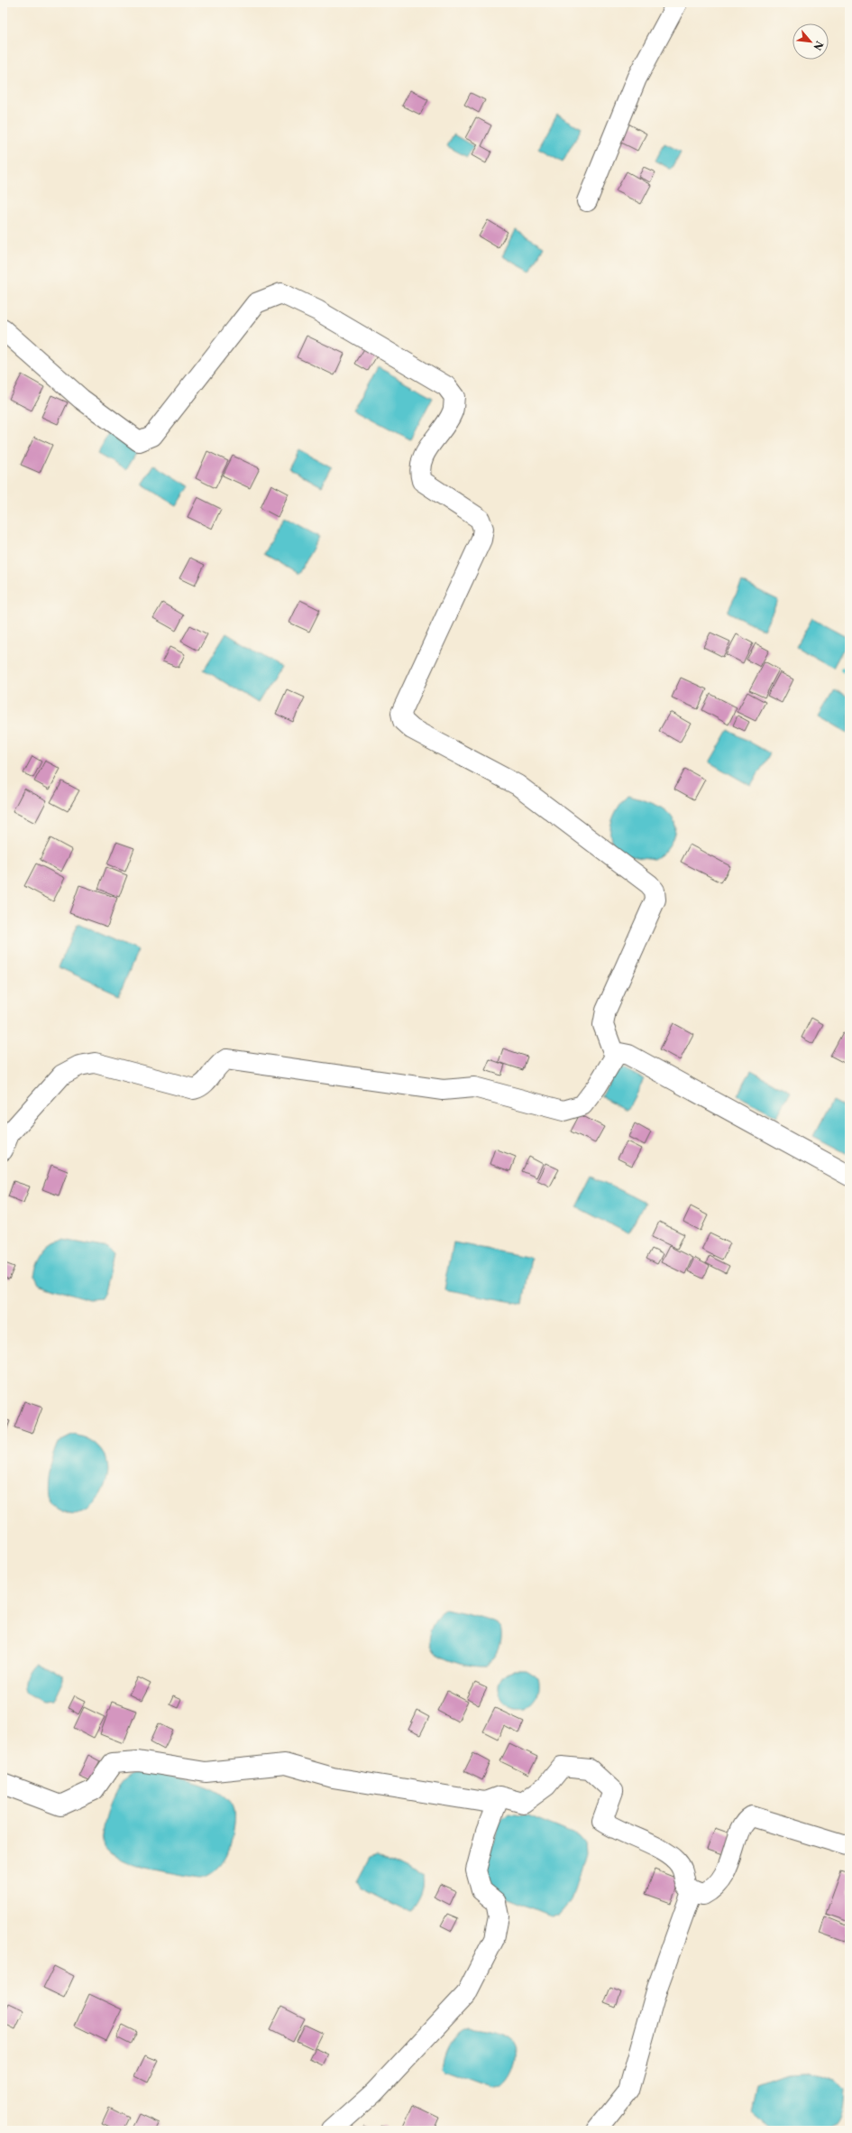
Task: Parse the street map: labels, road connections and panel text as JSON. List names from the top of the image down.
{
  "north": "bottom right"
}
